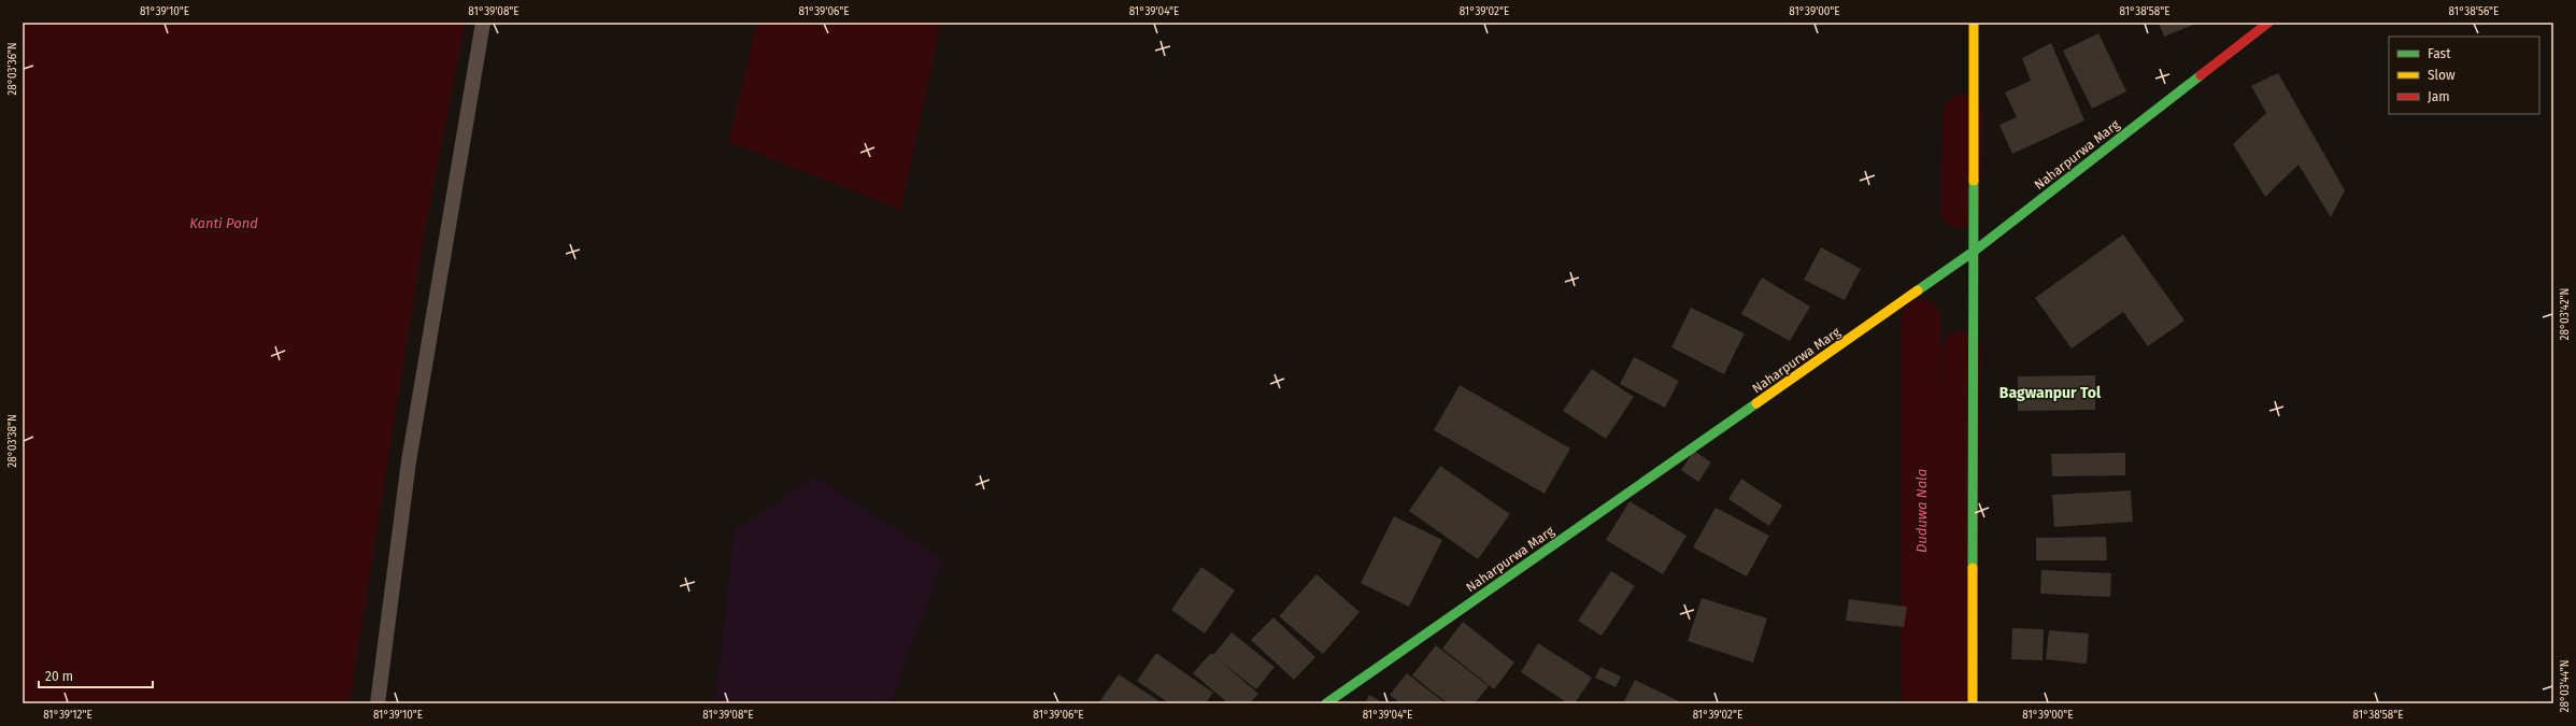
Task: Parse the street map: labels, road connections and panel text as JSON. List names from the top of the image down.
{
  "streets": {
    "main road": ["Naharpurwa Marg"]
  },
  "districts": ["Bagwanpur Tol"],
  "water": ["Kanti Pond", "Duduwa Nala"],
  "legend": ["Fast", "Slow", "Jam"],
  "scale_bar": "20 m",
  "coordinates": [
    "81°39'10\"E",
    "81°39'08\"E",
    "81°39'06\"E",
    "81°39'04\"E",
    "81°39'02\"E",
    "81°39'00\"E",
    "81°38'58\"E",
    "81°38'56\"E",
    "28°03'36\"N",
    "28°03'42\"N",
    "28°03'38\"N",
    "28°03'44\"N",
    "81°39'12\"E"
  ]
}
